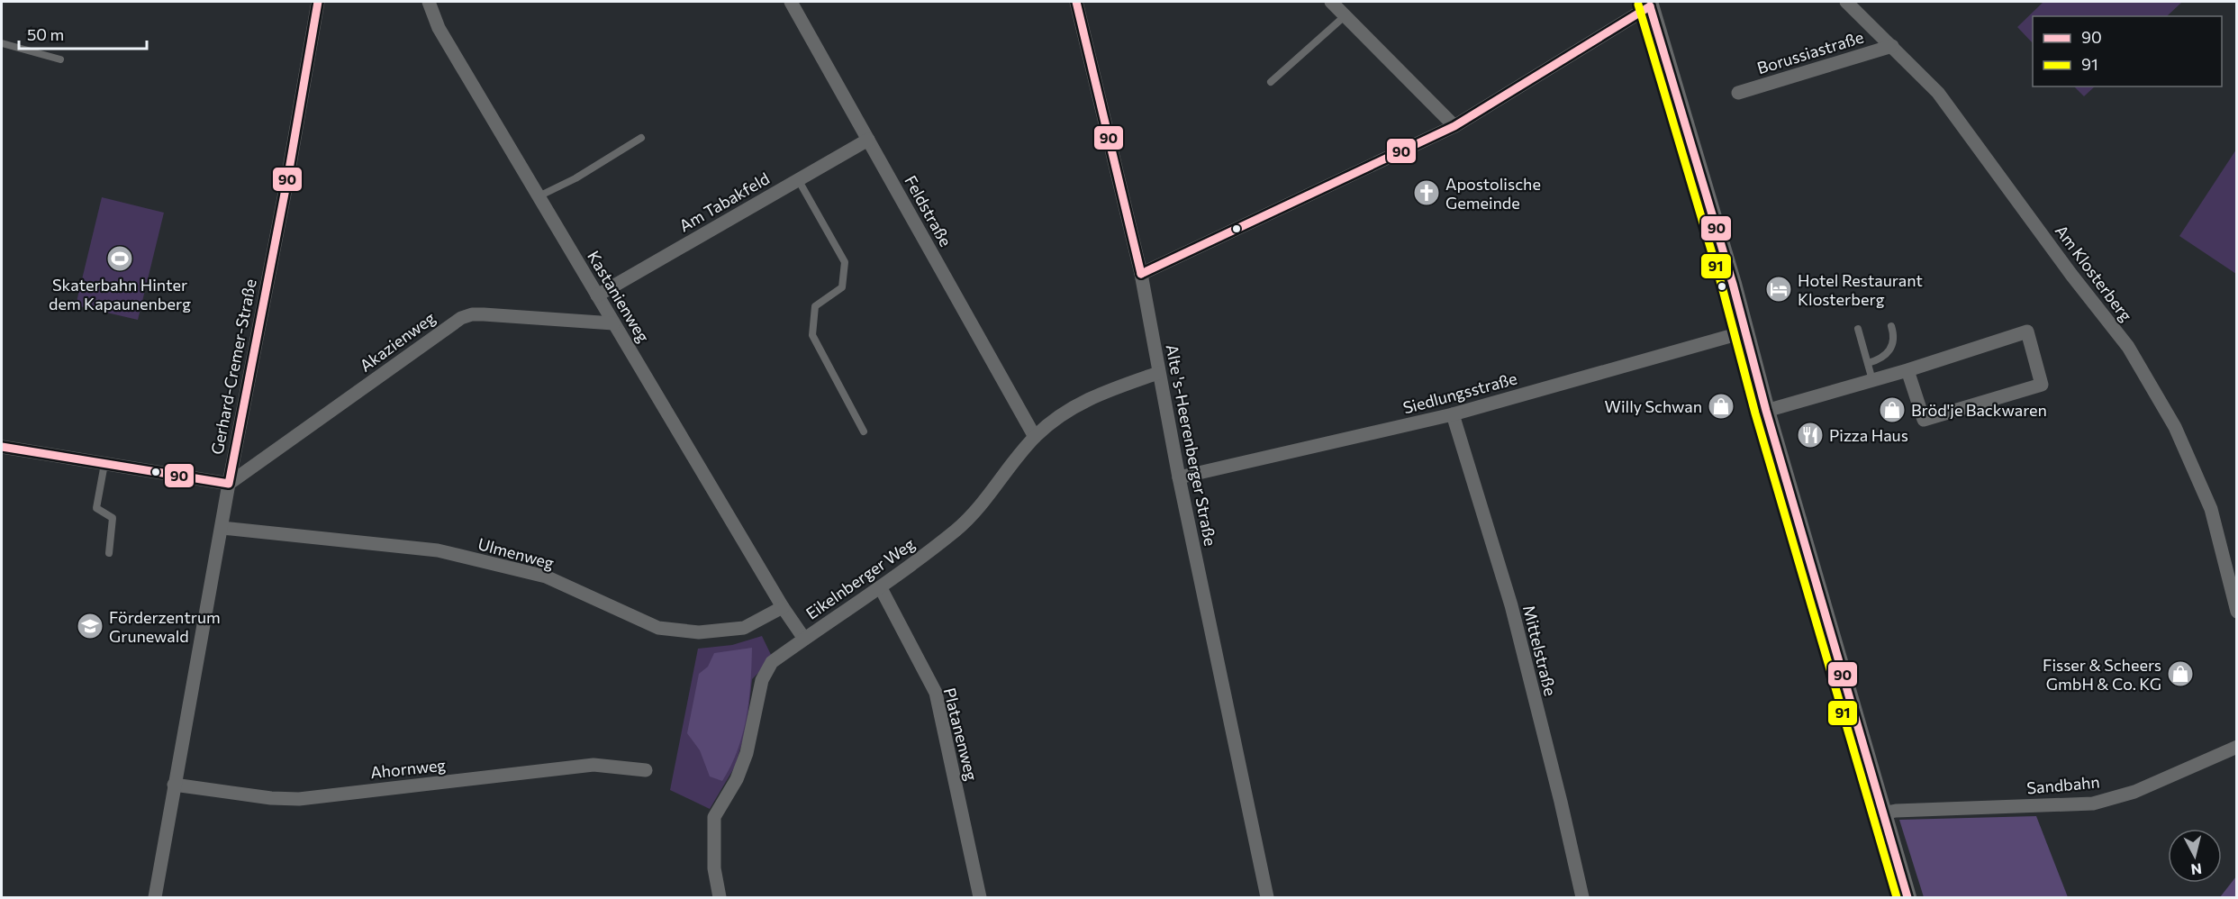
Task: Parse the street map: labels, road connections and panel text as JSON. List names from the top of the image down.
{
  "streets": {
    "street": [
      "Borussiastraße",
      "Am Tabakfeld",
      "Feldstraße",
      "Am Klosterberg",
      "Kastanienweg",
      "Akazienweg",
      "Gerhard-Cremer-Straße",
      "Siedlungsstraße",
      "Alte 's-Heerenberger Straße",
      "Ulmenweg",
      "Eikelnberger Weg",
      "Mittelstraße",
      "Platanenweg",
      "Ahornweg",
      "Sandbahn"
    ]
  },
  "crossings": [
    ["Borussiastraße", "Am Klosterberg"],
    ["Am Tabakfeld", "Feldstraße"],
    ["Am Tabakfeld", "Kastanienweg"],
    ["Feldstraße", "Eikelnberger Weg"],
    ["Kastanienweg", "Akazienweg"],
    ["Kastanienweg", "Ulmenweg"],
    ["Akazienweg", "Gerhard-Cremer-Straße"],
    ["Gerhard-Cremer-Straße", "Ulmenweg"],
    ["Gerhard-Cremer-Straße", "Ahornweg"],
    ["Siedlungsstraße", "Alte 's-Heerenberger Straße"],
    ["Siedlungsstraße", "Mittelstraße"],
    ["Alte 's-Heerenberger Straße", "Eikelnberger Weg"],
    ["Eikelnberger Weg", "Platanenweg"]
  ],
  "places": {
    "church": ["Apostolische Gemeinde"],
    "sports": ["Skaterbahn Hinter dem Kapaunenberg"],
    "hotel": ["Hotel Restaurant Klosterberg"],
    "shop": ["Willy Schwan", "Bröd'je Backwaren", "Fisser & Scheers GmbH & Co. KG"],
    "restaurant": ["Pizza Haus"],
    "school or university": ["Förderzentrum Grunewald"]
  },
  "lines": ["transit line 90", "transit line 91"],
  "legend": ["90", "91"],
  "scale_bar": "50 m",
  "north": "bottom"
}
